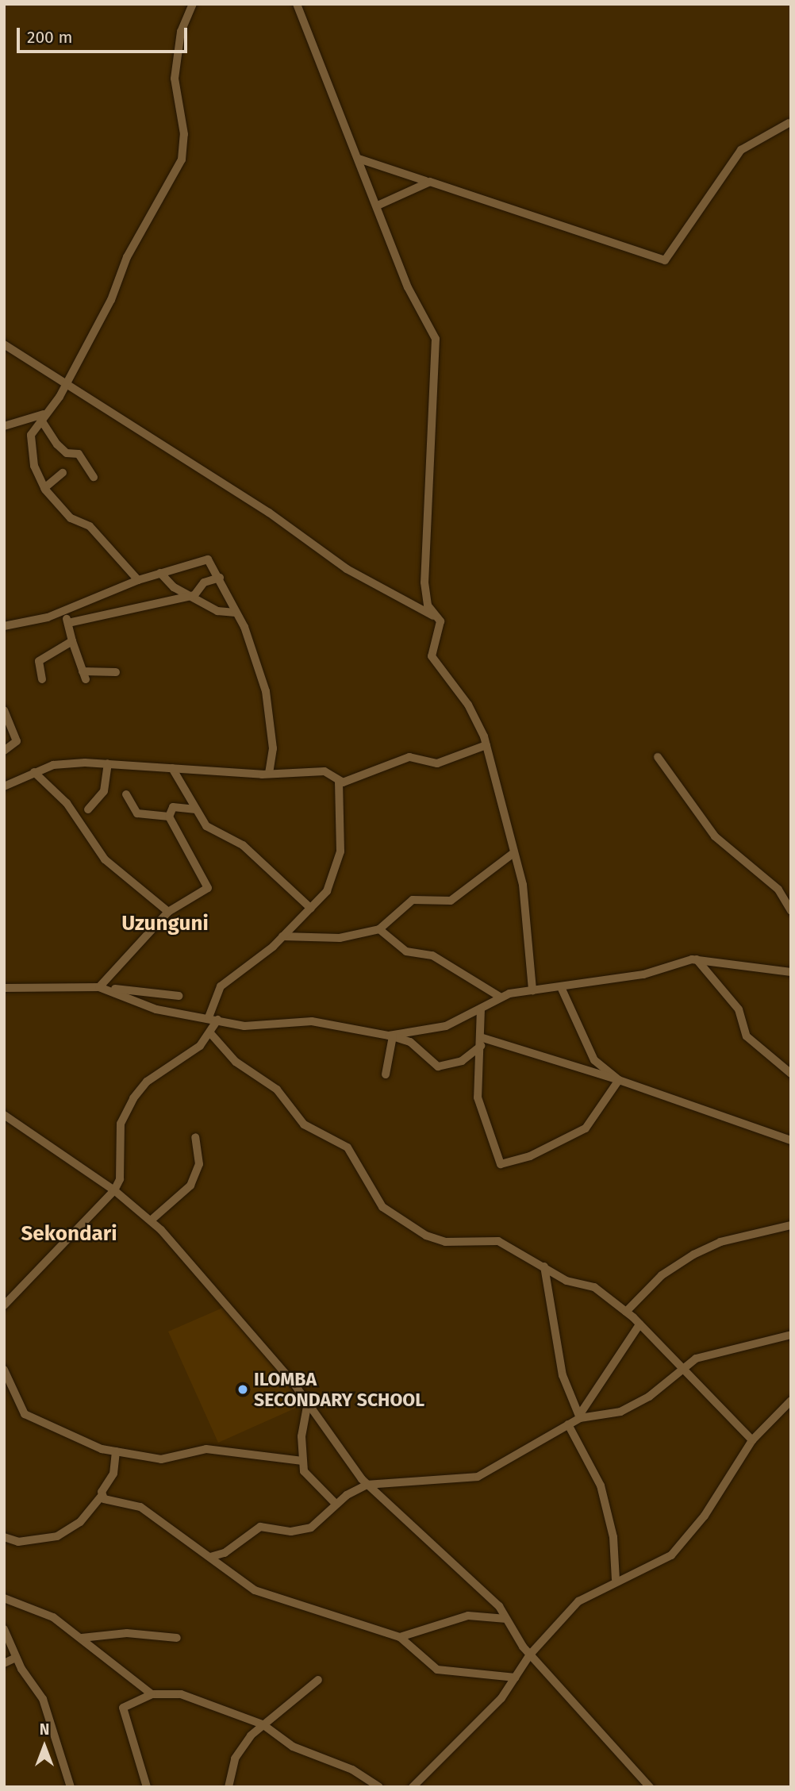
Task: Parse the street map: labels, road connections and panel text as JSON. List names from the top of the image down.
{
  "districts": ["Uzunguni", "Sekondari"],
  "places": ["ILOMBA SECONDARY SCHOOL"],
  "scale_bar": "200 m",
  "north": "top"
}
